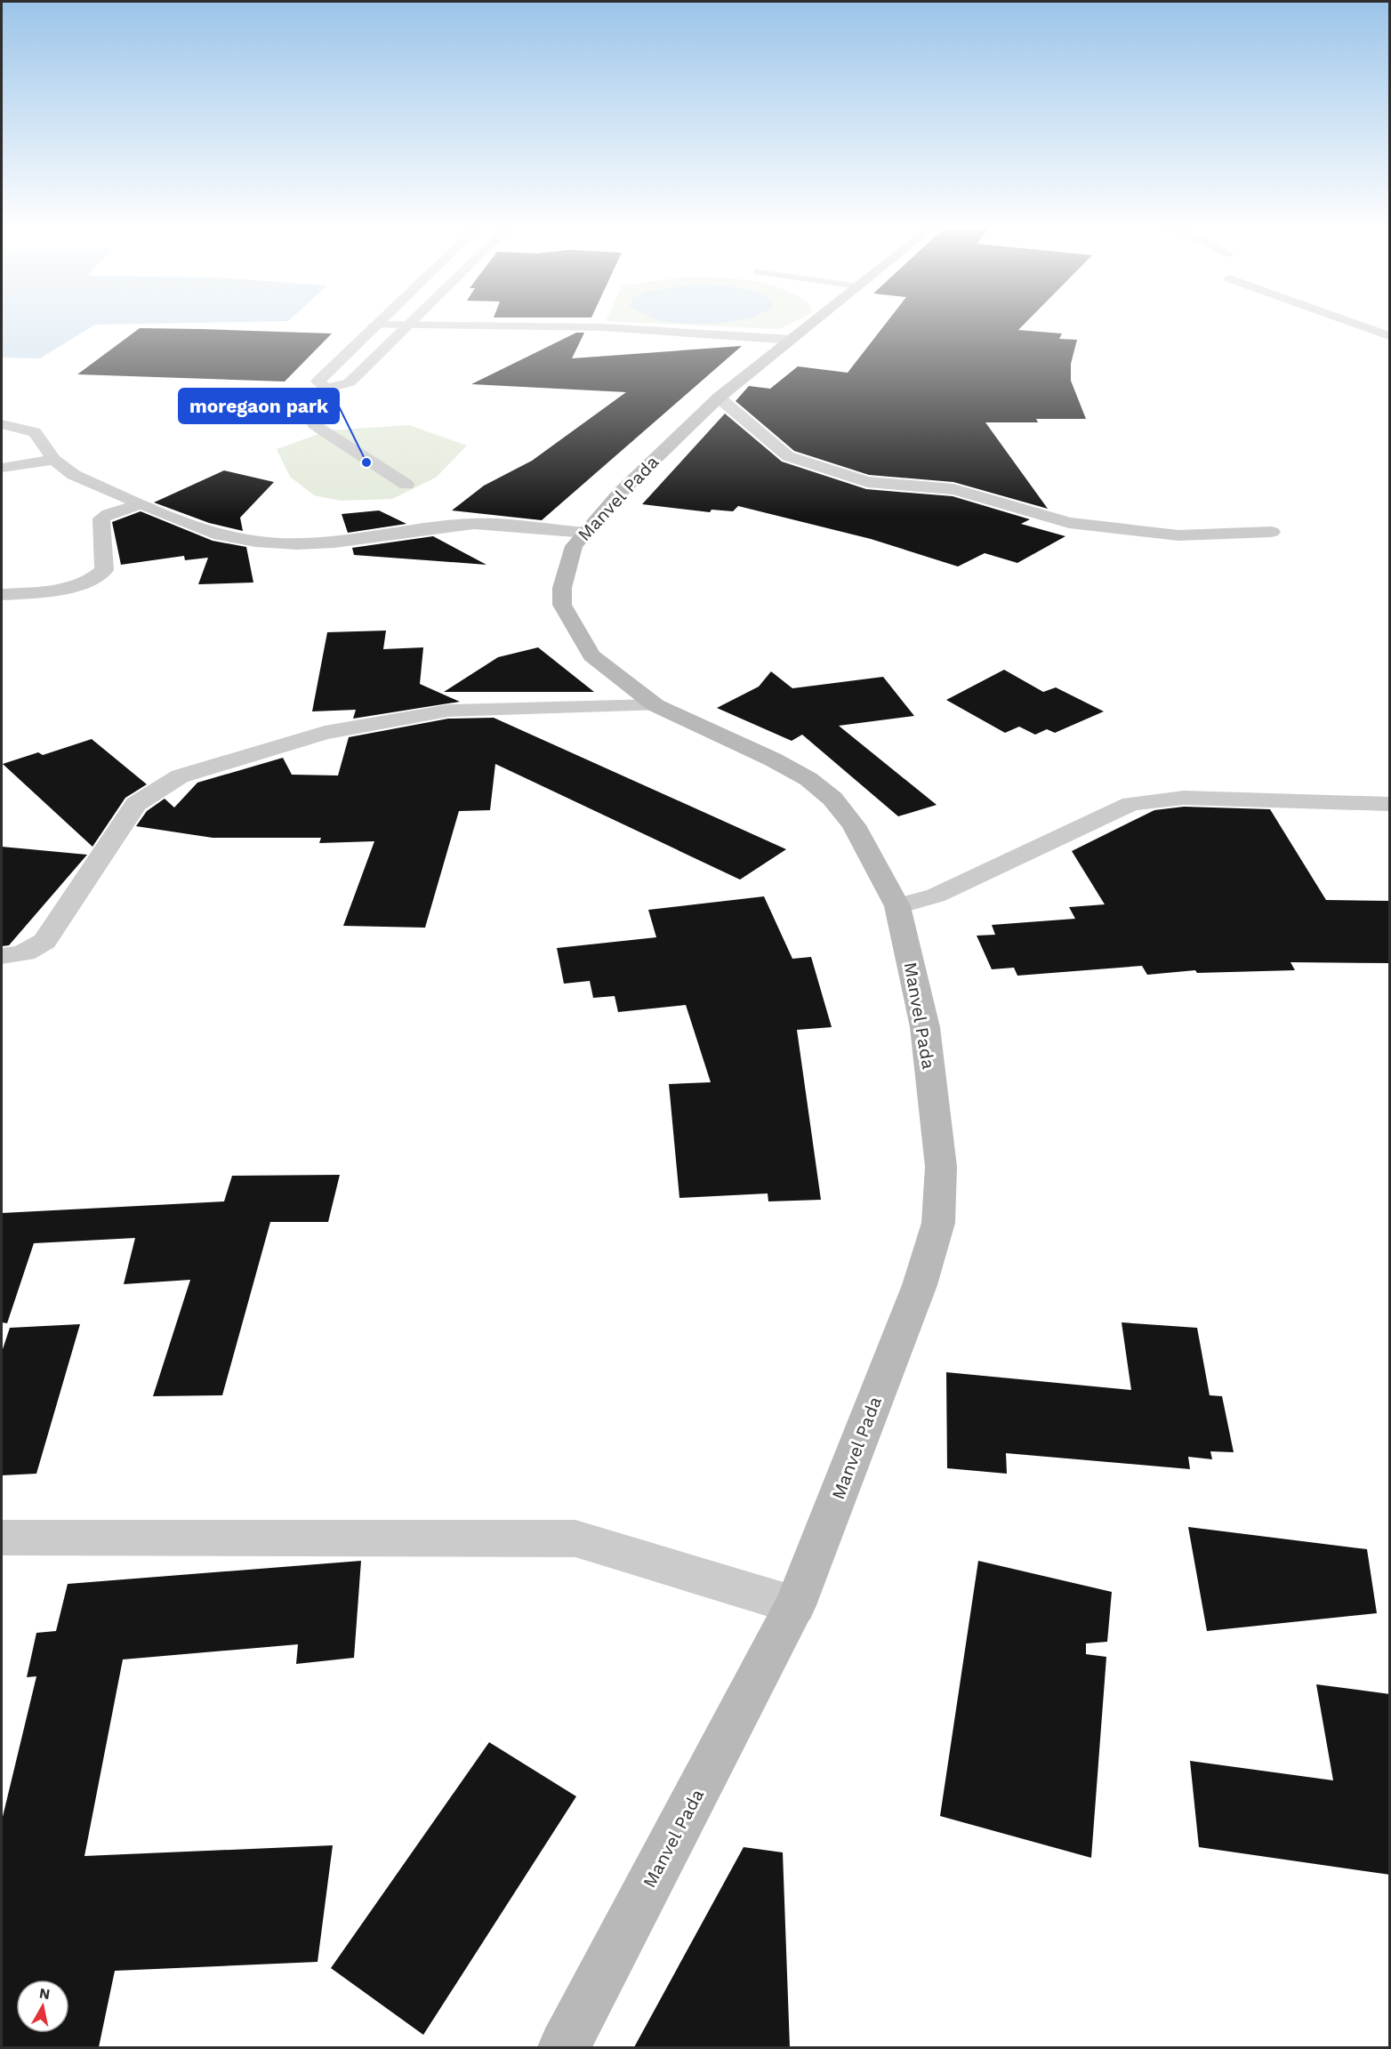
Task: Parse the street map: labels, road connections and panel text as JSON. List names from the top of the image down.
{
  "streets": {
    "main road": ["Manvel Pada"]
  },
  "places": ["moregaon park"],
  "north": "top"
}
